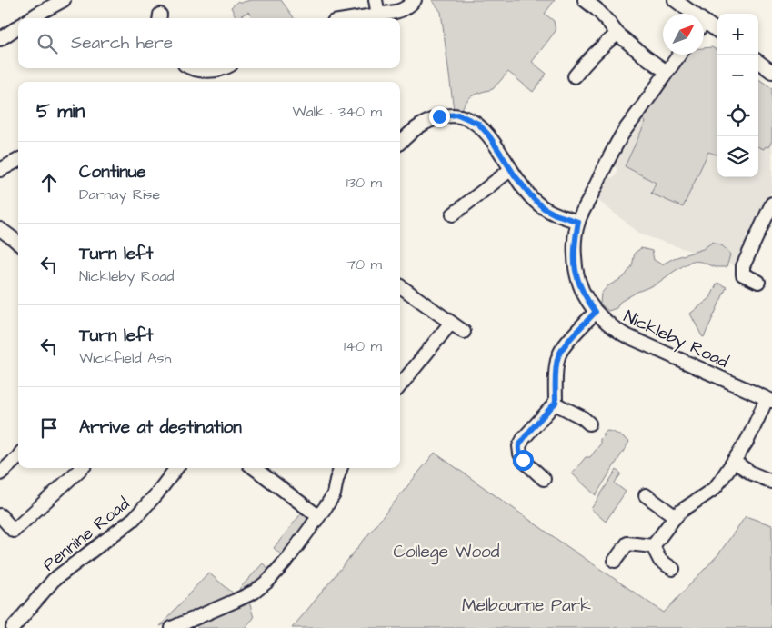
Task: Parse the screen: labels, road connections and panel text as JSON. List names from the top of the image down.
{
  "streets": {
    "street": ["Nickleby Road", "Pennine Road"]
  },
  "parks": ["College Wood", "Melbourne Park"],
  "north": "top right",
  "page": {
    "map_buttons": ["+", "−"],
    "search": "Search here",
    "heading": ["5 min", "Walk · 340 m"],
    "list": [
      ["Continue", "Darnay Rise", "130 m"],
      ["Turn left", "Nickleby Road", "70 m"],
      ["Turn left", "Wickfield Ash", "140 m"],
      "Arrive at destination"
    ]
  }
}
